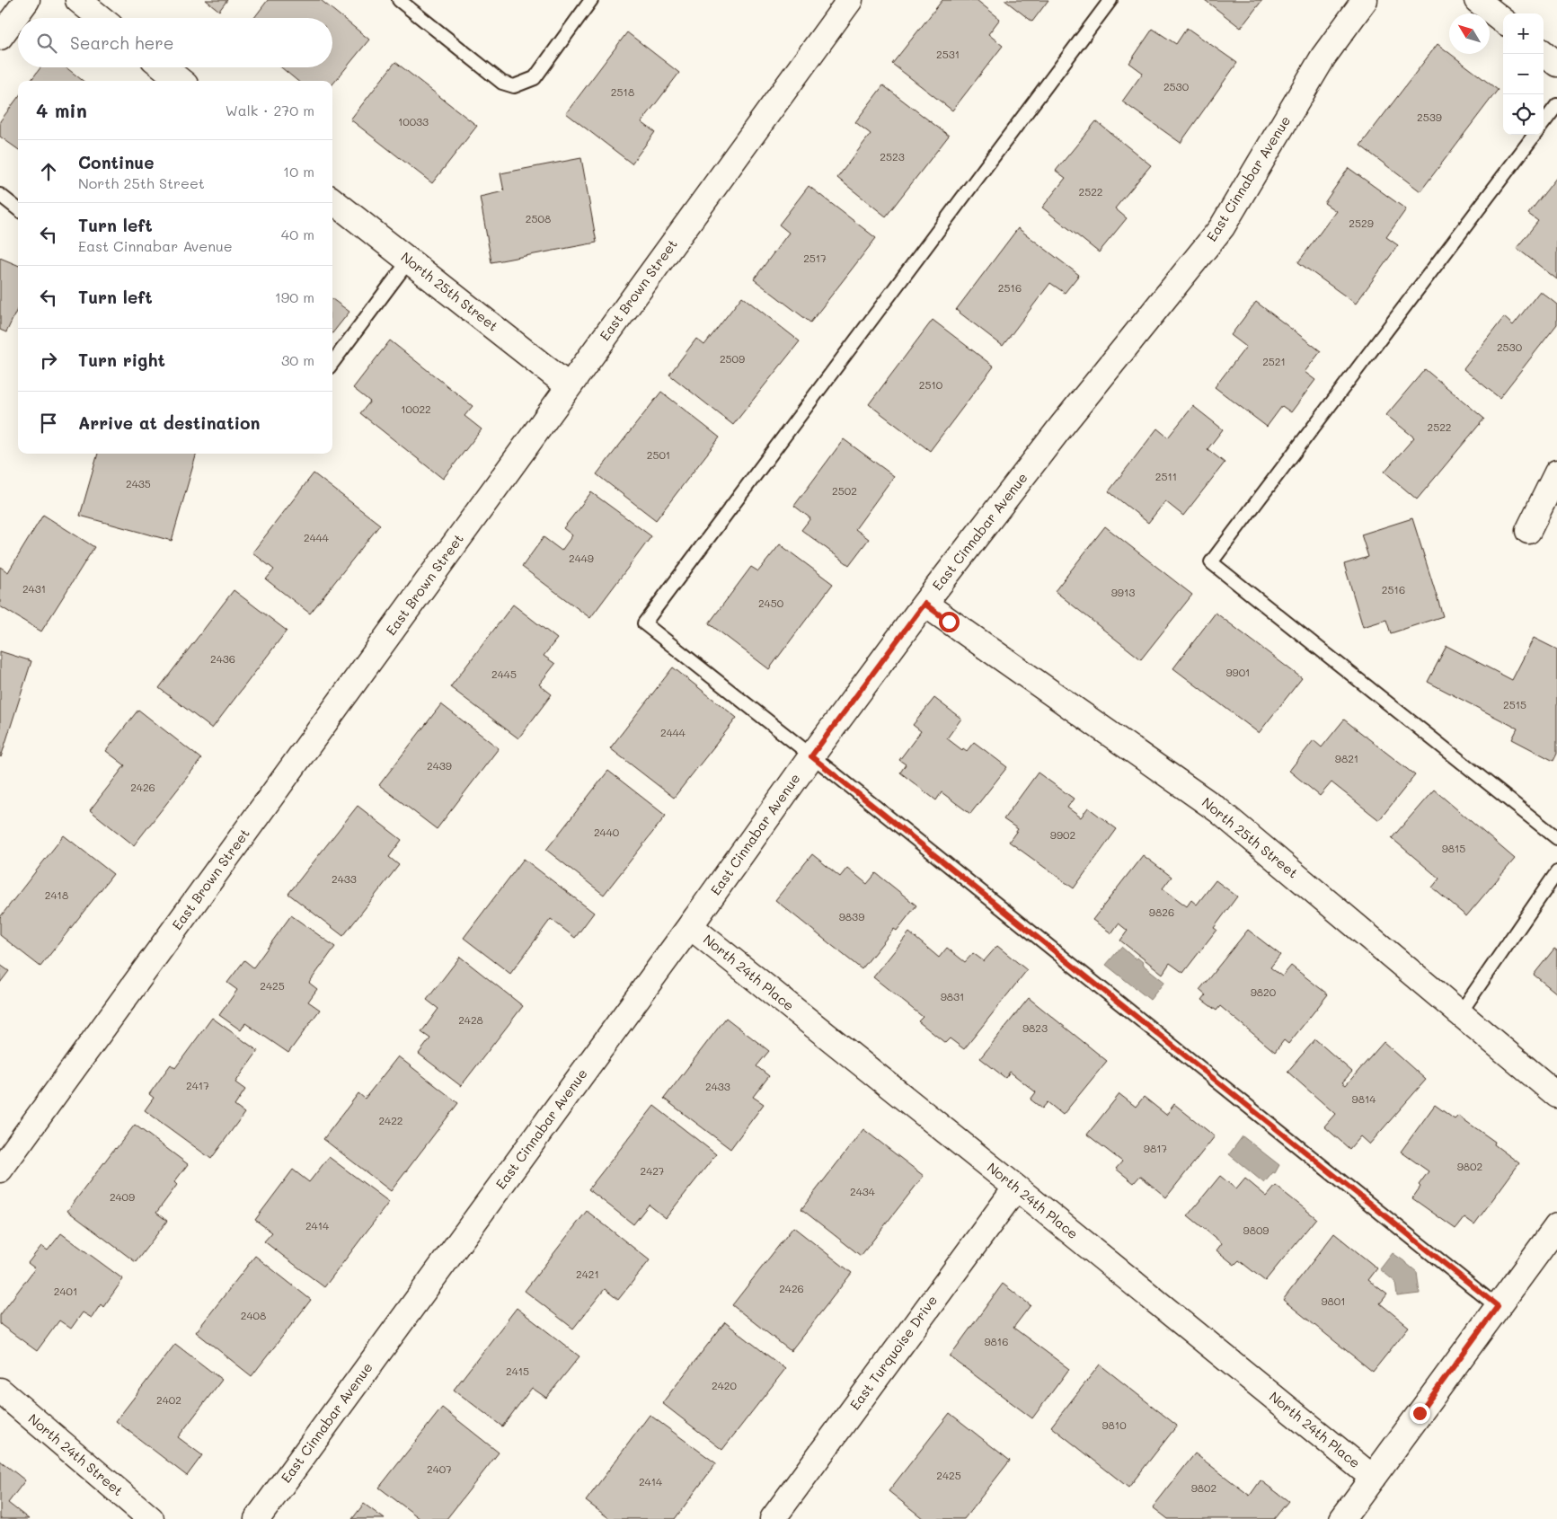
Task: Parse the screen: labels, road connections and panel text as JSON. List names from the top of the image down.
{
  "streets": {
    "street": [
      "East Cinnabar Avenue",
      "East Brown Street",
      "North 25th Street",
      "North 24th Place",
      "East Turquoise Drive",
      "North 24th Street"
    ]
  },
  "crossings": [
    ["East Cinnabar Avenue", "North 25th Street"],
    ["East Cinnabar Avenue", "North 24th Place"],
    ["East Brown Street", "North 25th Street"],
    ["North 24th Place", "East Turquoise Drive"]
  ],
  "house_numbers": [
    "2531",
    "2530",
    "2518",
    "2539",
    "10033",
    "2523",
    "2522",
    "2508",
    "2529",
    "2517",
    "2516",
    "2530",
    "2509",
    "2521",
    "2510",
    "10022",
    "2522",
    "2501",
    "2511",
    "2435",
    "2502",
    "2444",
    "2449",
    "2431",
    "2516",
    "9913",
    "2450",
    "2436",
    "9901",
    "2445",
    "2515",
    "2444",
    "9821",
    "2439",
    "2426",
    "2440",
    "9902",
    "9815",
    "2433",
    "2418",
    "9826",
    "9839",
    "2425",
    "9820",
    "9831",
    "2428",
    "9823",
    "2417",
    "2433",
    "9814",
    "2422",
    "9817",
    "9802",
    "2427",
    "2434",
    "2409",
    "2414",
    "9809",
    "2421",
    "2426",
    "2401",
    "9801",
    "2408",
    "9816",
    "2415",
    "2420",
    "2402",
    "9810",
    "2407",
    "2425",
    "2414",
    "9802"
  ],
  "north": "top left",
  "page": {
    "map_buttons": ["+", "−"],
    "search": "Search here",
    "heading": ["4 min", "Walk · 270 m"],
    "list": [
      ["Continue", "North 25th Street", "10 m"],
      ["Turn left", "East Cinnabar Avenue", "40 m"],
      ["Turn left", "190 m"],
      ["Turn right", "30 m"],
      "Arrive at destination"
    ]
  }
}
